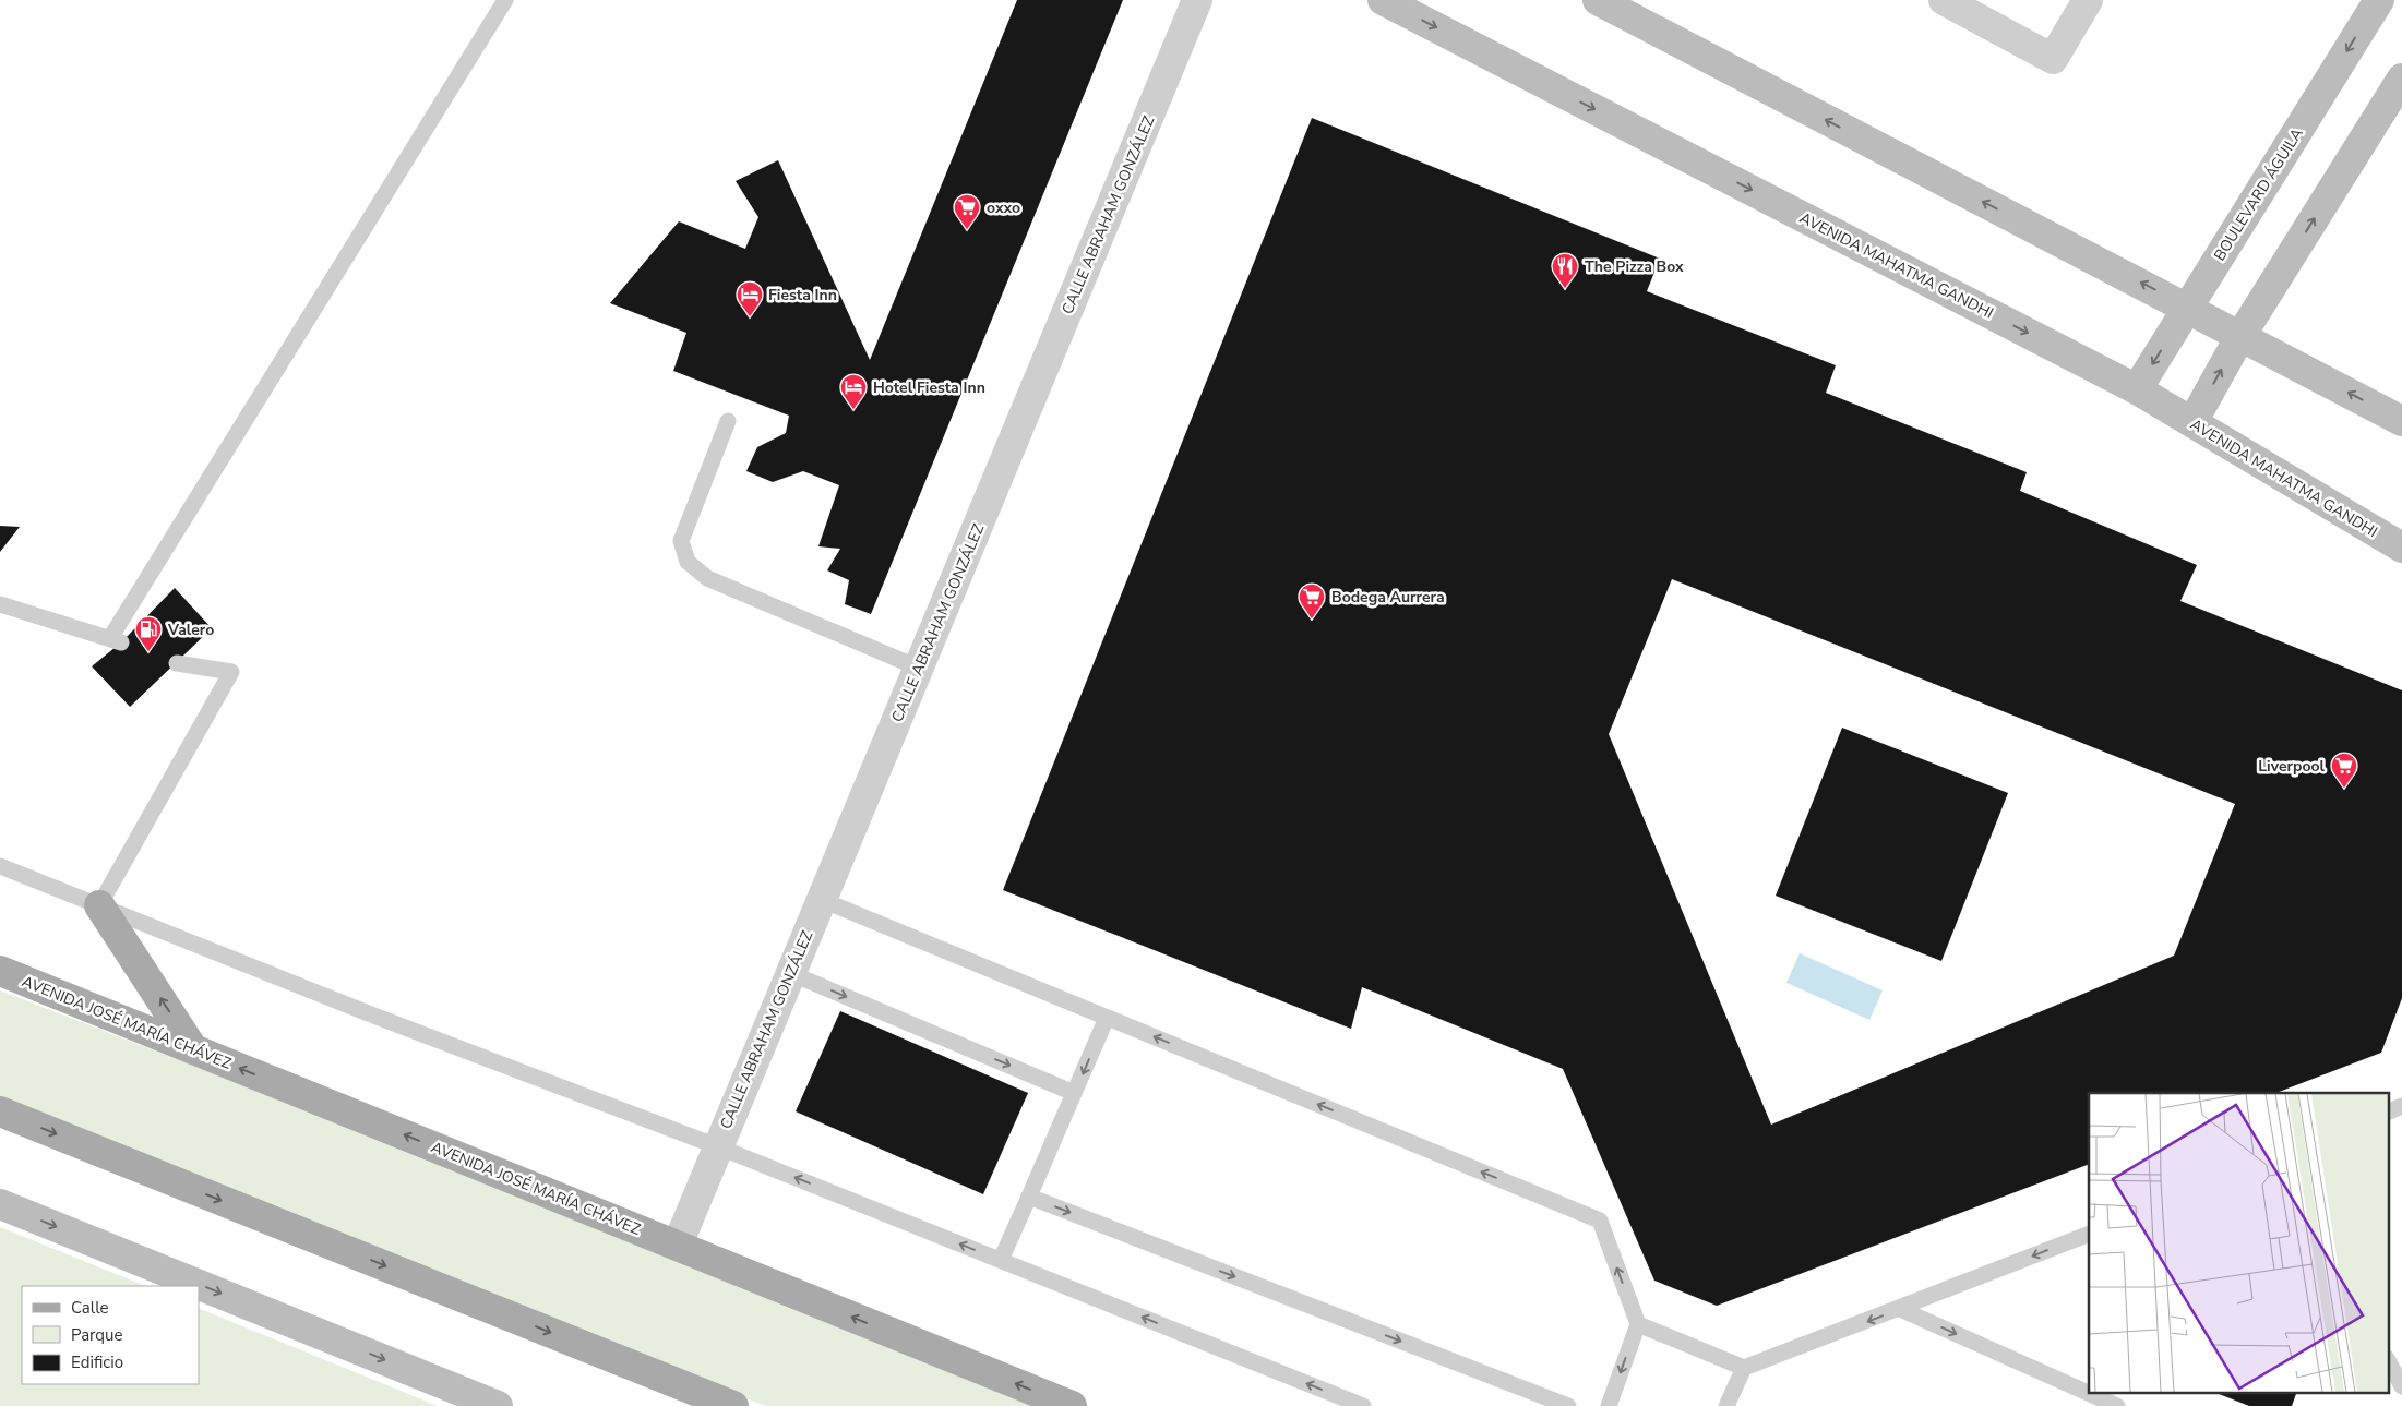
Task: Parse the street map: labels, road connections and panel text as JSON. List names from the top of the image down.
{
  "streets": {
    "main road": ["BOULEVARD ÁGUILA", "AVENIDA MAHATMA GANDHI", "AVENIDA JOSÉ MARÍA CHÁVEZ"],
    "street": ["CALLE ABRAHAM GONZÁLEZ"]
  },
  "crossings": [
    ["BOULEVARD ÁGUILA", "AVENIDA MAHATMA GANDHI"],
    ["CALLE ABRAHAM GONZÁLEZ", "AVENIDA JOSÉ MARÍA CHÁVEZ"]
  ],
  "places": {
    "supermarket": ["oxxo", "Bodega Aurrera", "Liverpool"],
    "restaurant": ["The Pizza Box"],
    "hotel": ["Fiesta Inn", "Hotel Fiesta Inn"],
    "fuel station": ["Valero"]
  },
  "legend": ["Calle", "Parque", "Edificio"]
}
